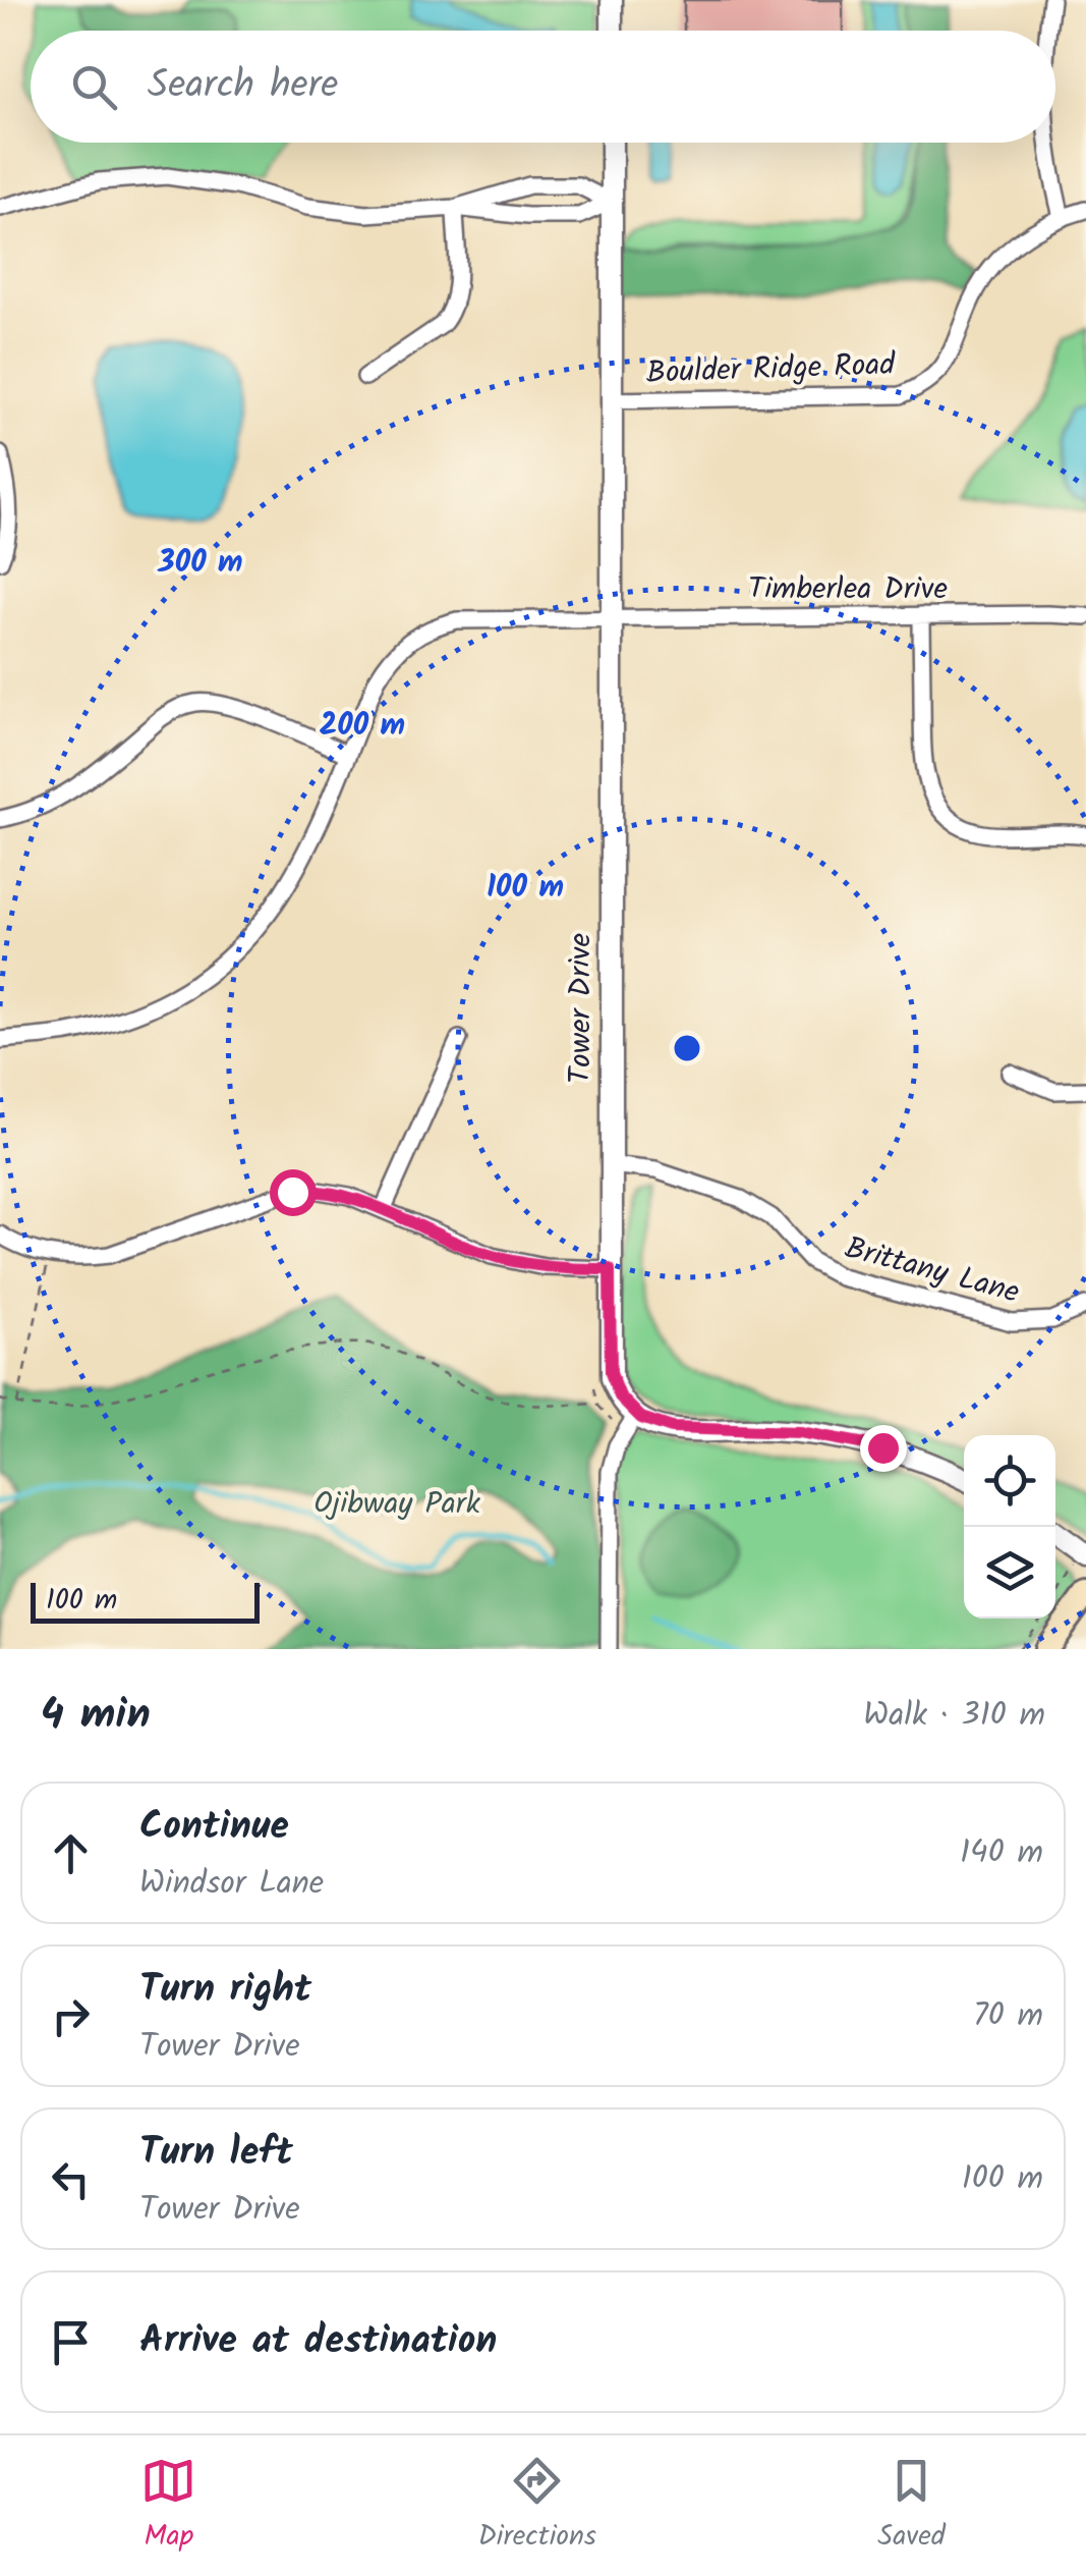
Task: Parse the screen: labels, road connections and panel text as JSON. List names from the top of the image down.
{
  "streets": {
    "street": [
      "Boulder Ridge Road",
      "Timberlea Drive",
      "Tower Drive",
      "Brittany Lane"
    ]
  },
  "crossings": [
    ["Boulder Ridge Road", "Tower Drive"],
    ["Timberlea Drive", "Tower Drive"],
    ["Tower Drive", "Brittany Lane"]
  ],
  "parks": ["Ojibway Park"],
  "scale_bar": "100 m",
  "page": {
    "search": "Search here",
    "scale": "100 m",
    "heading": ["4 min", "Walk · 310 m"],
    "list": [
      ["Continue", "Windsor Lane", "140 m"],
      ["Turn right", "Tower Drive", "70 m"],
      ["Turn left", "Tower Drive", "100 m"],
      "Arrive at destination"
    ],
    "nav": ["Map", "Directions", "Saved"]
  },
  "rings": ["300 m", "200 m", "100 m"]
}
